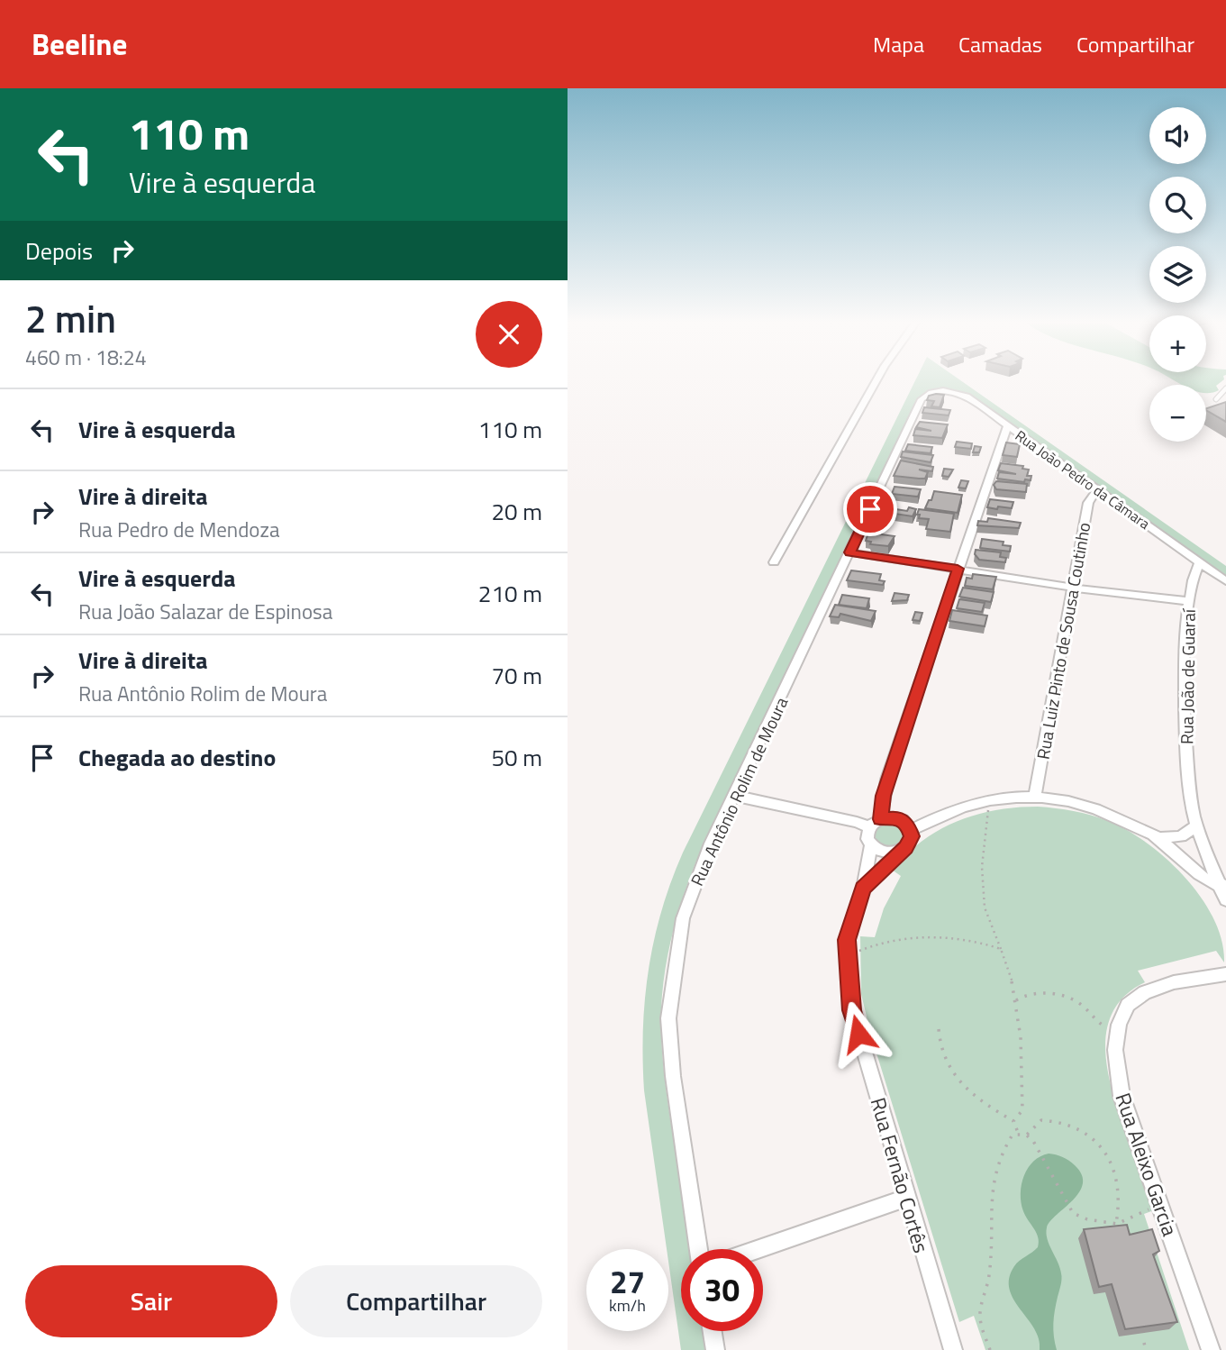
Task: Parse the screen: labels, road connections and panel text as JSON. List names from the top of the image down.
{
  "streets": {
    "street": [
      "Rua João Pedro da Câmara",
      "Rua Luiz Pinto de Sousa Coutinho",
      "Rua João de Guaraí",
      "Rua Antônio Rolim de Moura",
      "Rua Aleixo Garcia",
      "Rua Fernão Cortês"
    ]
  },
  "crossings": [
    ["Rua João Pedro da Câmara", "Rua Luiz Pinto de Sousa Coutinho"],
    ["Rua João Pedro da Câmara", "Rua João de Guaraí"],
    ["Rua João Pedro da Câmara", "Rua Antônio Rolim de Moura"]
  ],
  "page": {
    "header": "Beeline",
    "nav": ["Mapa", "Camadas", "Compartilhar"],
    "turn": ["110 m", "Vire à esquerda"],
    "map_buttons": ["+", "−"],
    "then": "Depois",
    "heading": ["2 min", "460 m · 18:24"],
    "list": [
      {
        "name": "Vire à esquerda",
        "value": "110 m"
      },
      {
        "name": "Vire à direita",
        "note": "Rua Pedro de Mendoza",
        "value": "20 m"
      },
      {
        "name": "Vire à esquerda",
        "note": "Rua João Salazar de Espinosa",
        "value": "210 m"
      },
      {
        "name": "Vire à direita",
        "note": "Rua Antônio Rolim de Moura",
        "value": "70 m"
      },
      {
        "name": "Chegada ao destino",
        "value": "50 m"
      }
    ],
    "speed": "27 km/h",
    "limit": "30",
    "buttons": ["Sair", "Compartilhar"]
  }
}
